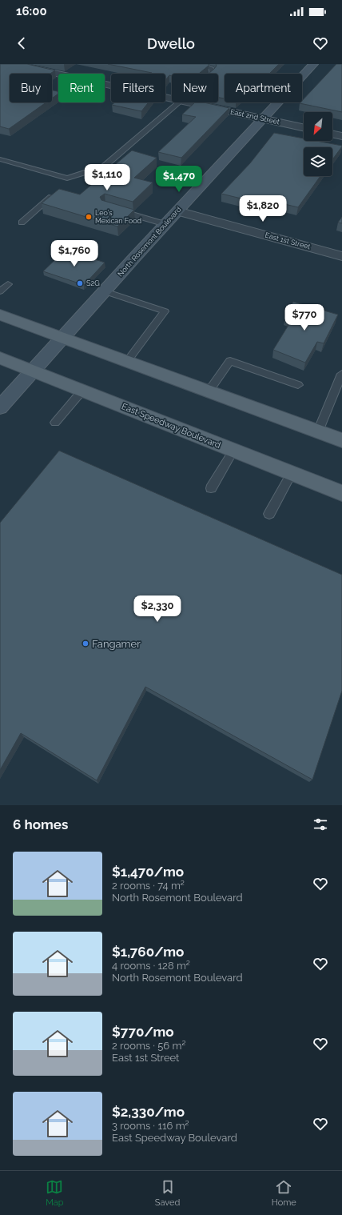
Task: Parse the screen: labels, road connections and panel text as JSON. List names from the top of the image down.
{
  "streets": {
    "main road": ["East Speedway Boulevard"],
    "street": ["East 2nd Street", "East 1st Street", "North Rosemont Boulevard"]
  },
  "crossings": [
    ["East 2nd Street", "North Rosemont Boulevard"],
    ["East 1st Street", "North Rosemont Boulevard"],
    ["North Rosemont Boulevard", "East Speedway Boulevard"]
  ],
  "places": ["Leo's Mexican Food", "S2G", "Fangamer"],
  "north": "bottom left",
  "page": {
    "status": "16:00",
    "header": "Dwello",
    "chip": [
      "Buy",
      "Rent",
      "Filters",
      "New",
      "Apartment"
    ],
    "price": [
      "$1,110",
      "$1,470",
      "$1,820",
      "$1,760",
      "$770",
      "$2,330"
    ],
    "heading": "6 homes",
    "list": [
      {
        "name": "$1,470/mo",
        "note": "2 rooms · 74 m² · North Rosemont Boulevard"
      },
      {
        "name": "$1,760/mo",
        "note": "4 rooms · 128 m² · North Rosemont Boulevard"
      },
      {
        "name": "$770/mo",
        "note": "2 rooms · 56 m² · East 1st Street"
      },
      {
        "name": "$2,330/mo",
        "note": "3 rooms · 116 m² · East Speedway Boulevard"
      }
    ],
    "tabs": ["Map", "Saved", "Home"]
  }
}
